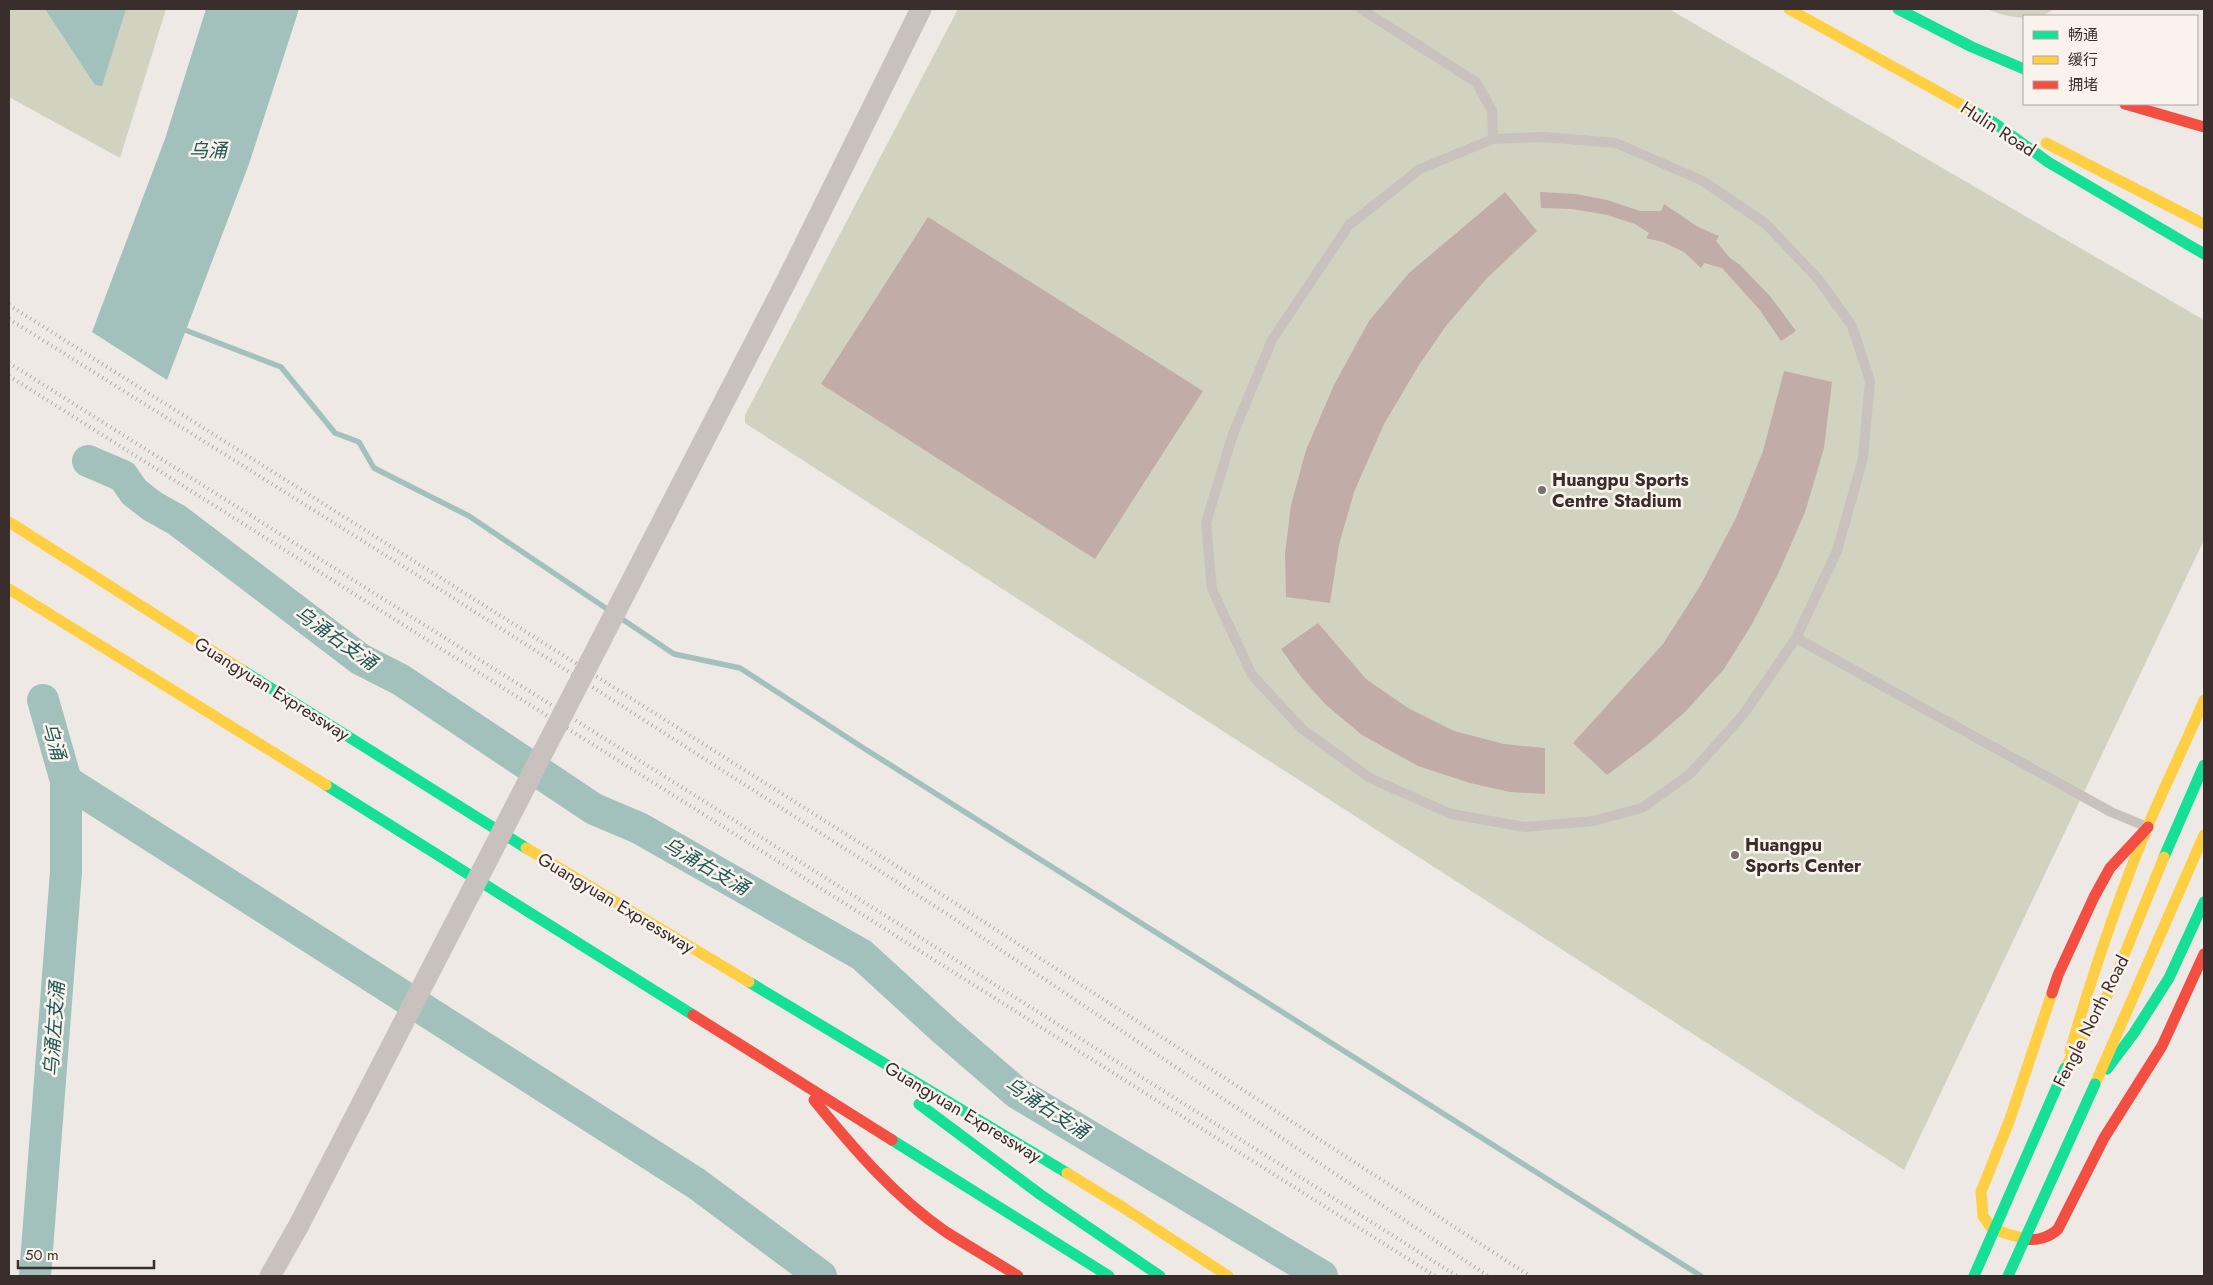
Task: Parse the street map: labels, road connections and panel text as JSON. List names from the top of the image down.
{
  "streets": {
    "main road": ["Hulin Road", "Guangyuan Expressway", "Fengle North Road"]
  },
  "water": ["乌涌", "乌涌右支涌", "乌涌左支涌"],
  "places": ["Huangpu Sports Centre Stadium", "Huangpu Sports Center"],
  "legend": ["畅通", "缓行", "拥堵"],
  "scale_bar": "50 m"
}
